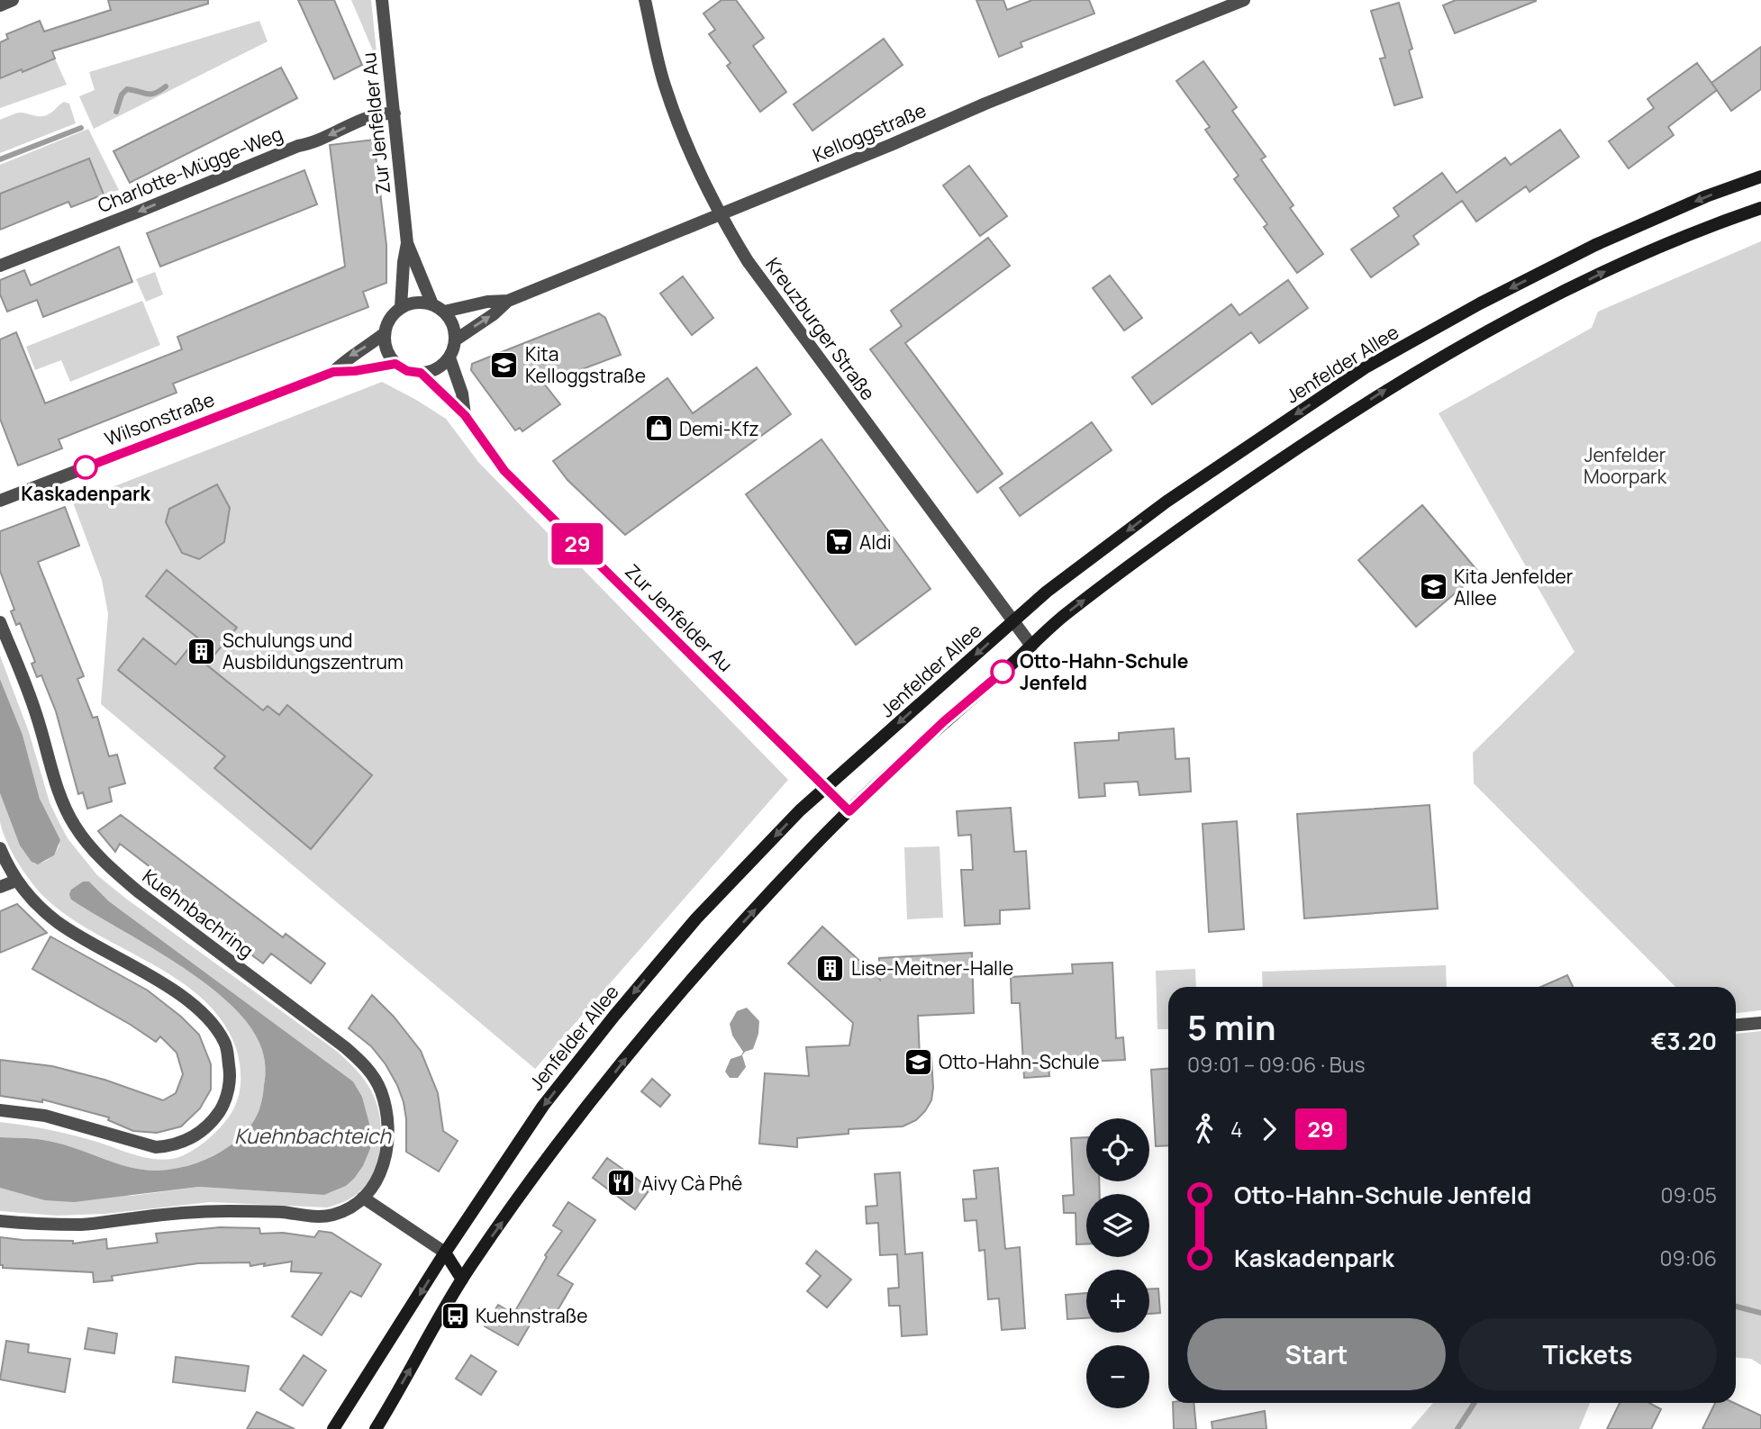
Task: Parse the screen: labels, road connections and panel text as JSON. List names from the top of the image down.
{
  "streets": {
    "main road": ["Jenfelder Allee"],
    "street": [
      "Zur Jenfelder Au",
      "Kelloggstraße",
      "Charlotte-Mügge-Weg",
      "Kreuzburger Straße",
      "Wilsonstraße",
      "Kuehnbachring"
    ]
  },
  "crossings": [
    ["Zur Jenfelder Au", "Kelloggstraße"],
    ["Zur Jenfelder Au", "Charlotte-Mügge-Weg"],
    ["Zur Jenfelder Au", "Jenfelder Allee"],
    ["Zur Jenfelder Au", "Wilsonstraße"],
    ["Kelloggstraße", "Kreuzburger Straße"],
    ["Kelloggstraße", "Wilsonstraße"],
    ["Kreuzburger Straße", "Jenfelder Allee"]
  ],
  "one_way": ["Charlotte-Mügge-Weg"],
  "water": ["Kuehnbachteich"],
  "parks": ["Jenfelder Moorpark"],
  "places": {
    "school or university": ["Kita Kelloggstraße", "Kita Jenfelder Allee", "Otto-Hahn-Schule"],
    "shop": ["Demi-Kfz"],
    "other": ["Kaskadenpark", "Otto-Hahn-Schule Jenfeld"],
    "supermarket": ["Aldi"],
    "building": ["Schulungs und Ausbildungszentrum", "Lise-Meitner-Halle"],
    "restaurant": ["Aivy Cà Phê"],
    "bus stop": ["Kuehnstraße"]
  },
  "lines": ["bus line 29"],
  "page": {
    "on_map": "29",
    "heading": ["5 min", "09:01 – 09:06 · Bus", "€3.20"],
    "legs": ["4", "29"],
    "map_buttons": ["+", "−"],
    "list": [
      {
        "name": "Otto-Hahn-Schule Jenfeld",
        "value": "09:05"
      },
      {
        "name": "Kaskadenpark",
        "value": "09:06"
      }
    ],
    "buttons": ["Start", "Tickets"]
  }
}
